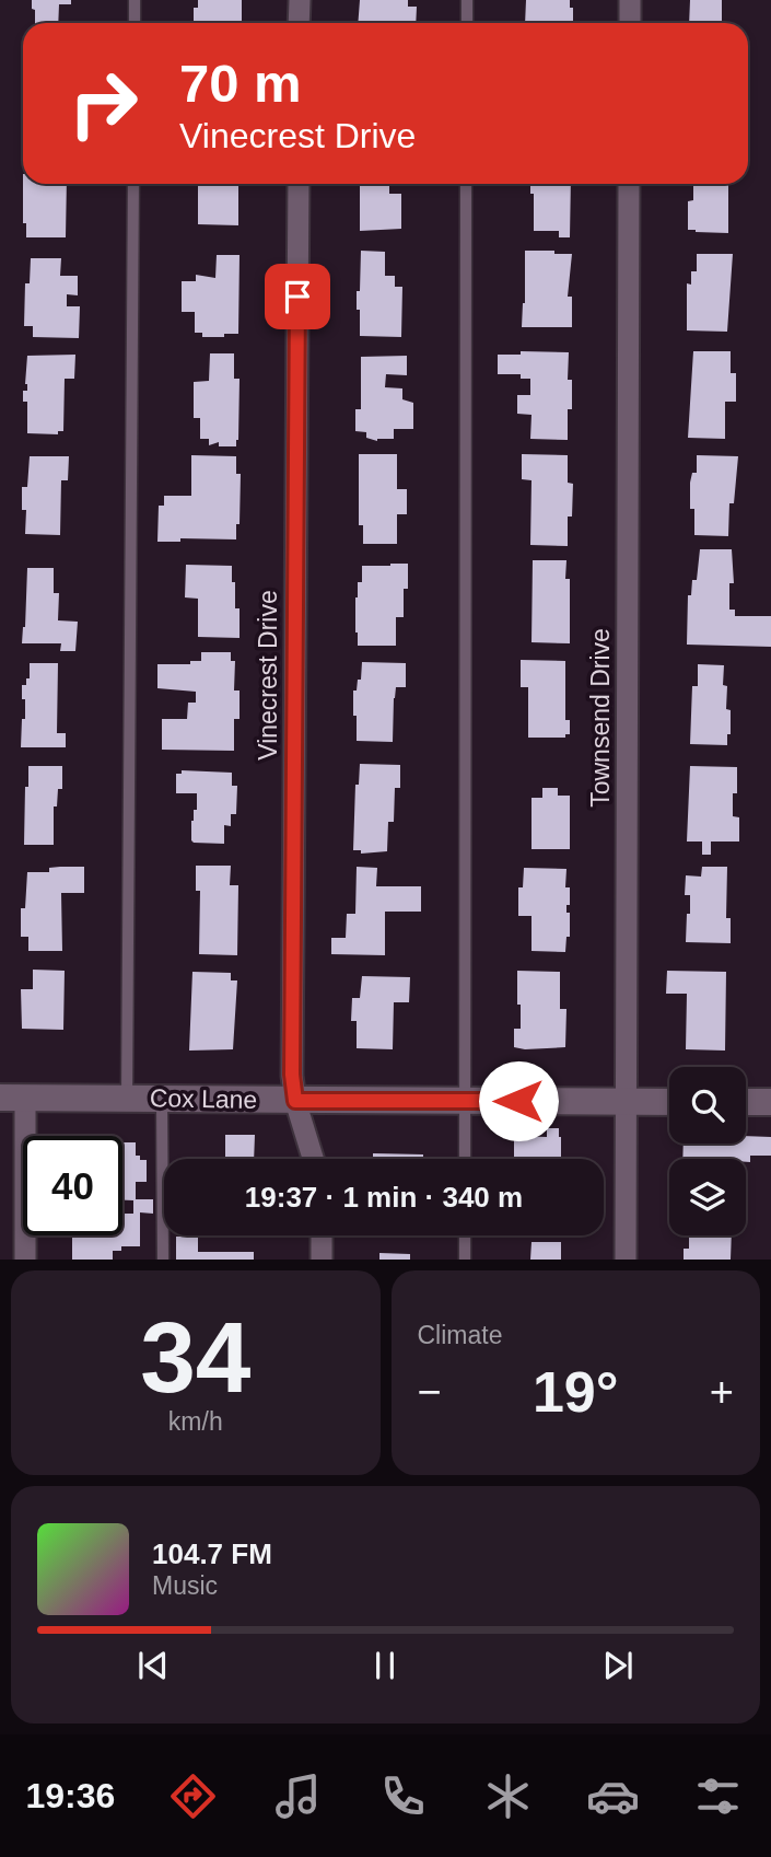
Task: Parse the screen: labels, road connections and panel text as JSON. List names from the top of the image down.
{
  "streets": {
    "street": ["Vinecrest Drive", "Townsend Drive", "Cox Lane"]
  },
  "crossings": [
    ["Vinecrest Drive", "Cox Lane"],
    ["Townsend Drive", "Cox Lane"]
  ],
  "page": {
    "turn": ["70 m", "Vinecrest Drive"],
    "limit": "40",
    "trip": "19:37 · 1 min · 340 m",
    "tile": [
      ["34", "km/h"],
      "Climate"
    ],
    "heat": ["−", "19°", "+"],
    "song": ["104.7 FM", "Music"],
    "tabs": "19:36"
  }
}
